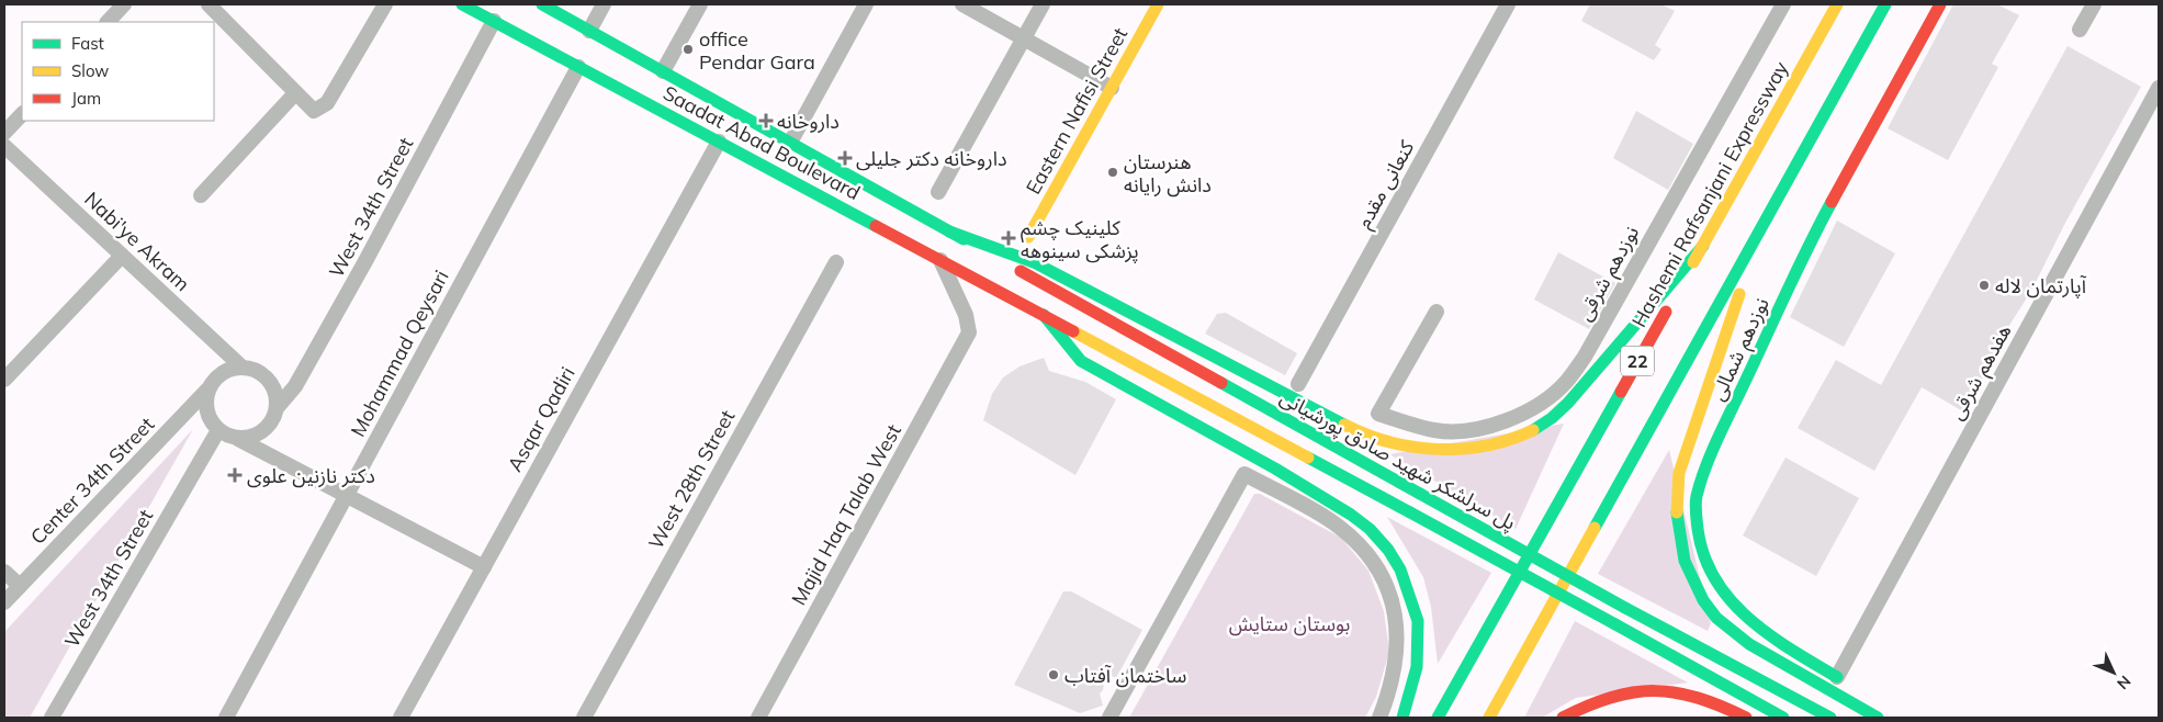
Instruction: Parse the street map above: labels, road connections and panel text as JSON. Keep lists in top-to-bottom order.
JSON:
{
  "streets": {
    "main road": [
      "Eastern Nafisi Street",
      "Saadat Abad Boulevard",
      "Hashemi Rafsanjani Expressway",
      "نوزدهم شمالی",
      "22",
      "پل سرلشکر شهید صادق پورشیانی"
    ],
    "street": [
      "کنعانی مقدم",
      "West 34th Street",
      "Nabi'ye Akram",
      "نوزدهم شرقی",
      "Mohammad Qeysari",
      "هفدهم شرقی",
      "Asqar Qadiri",
      "West 28th Street",
      "Center 34th Street",
      "Majid Haq Talab West"
    ]
  },
  "crossings": [
    ["Saadat Abad Boulevard", "West 34th Street"],
    ["Saadat Abad Boulevard", "Mohammad Qeysari"],
    ["Saadat Abad Boulevard", "Asqar Qadiri"],
    ["Saadat Abad Boulevard", "پل سرلشکر شهید صادق پورشیانی"],
    ["Saadat Abad Boulevard", "Majid Haq Talab West"],
    ["West 34th Street", "Nabi'ye Akram"],
    ["West 34th Street", "Center 34th Street"],
    ["Nabi'ye Akram", "Center 34th Street"],
    ["نوزدهم شمالی", "هفدهم شرقی"]
  ],
  "parks": ["بوستان ستایش"],
  "places": {
    "other": [
      "office Pendar Gara",
      "هنرستان دانش رایانه",
      "آپارتمان لاله",
      "ساختمان آفتاب"
    ],
    "health": [
      "داروخانه",
      "داروخانه دکتر جلیلی",
      "کلینیک چشم پزشکی سینوهه",
      "دکتر نازنین علوی"
    ]
  },
  "legend": ["Fast", "Slow", "Jam"],
  "north": "bottom right"
}
